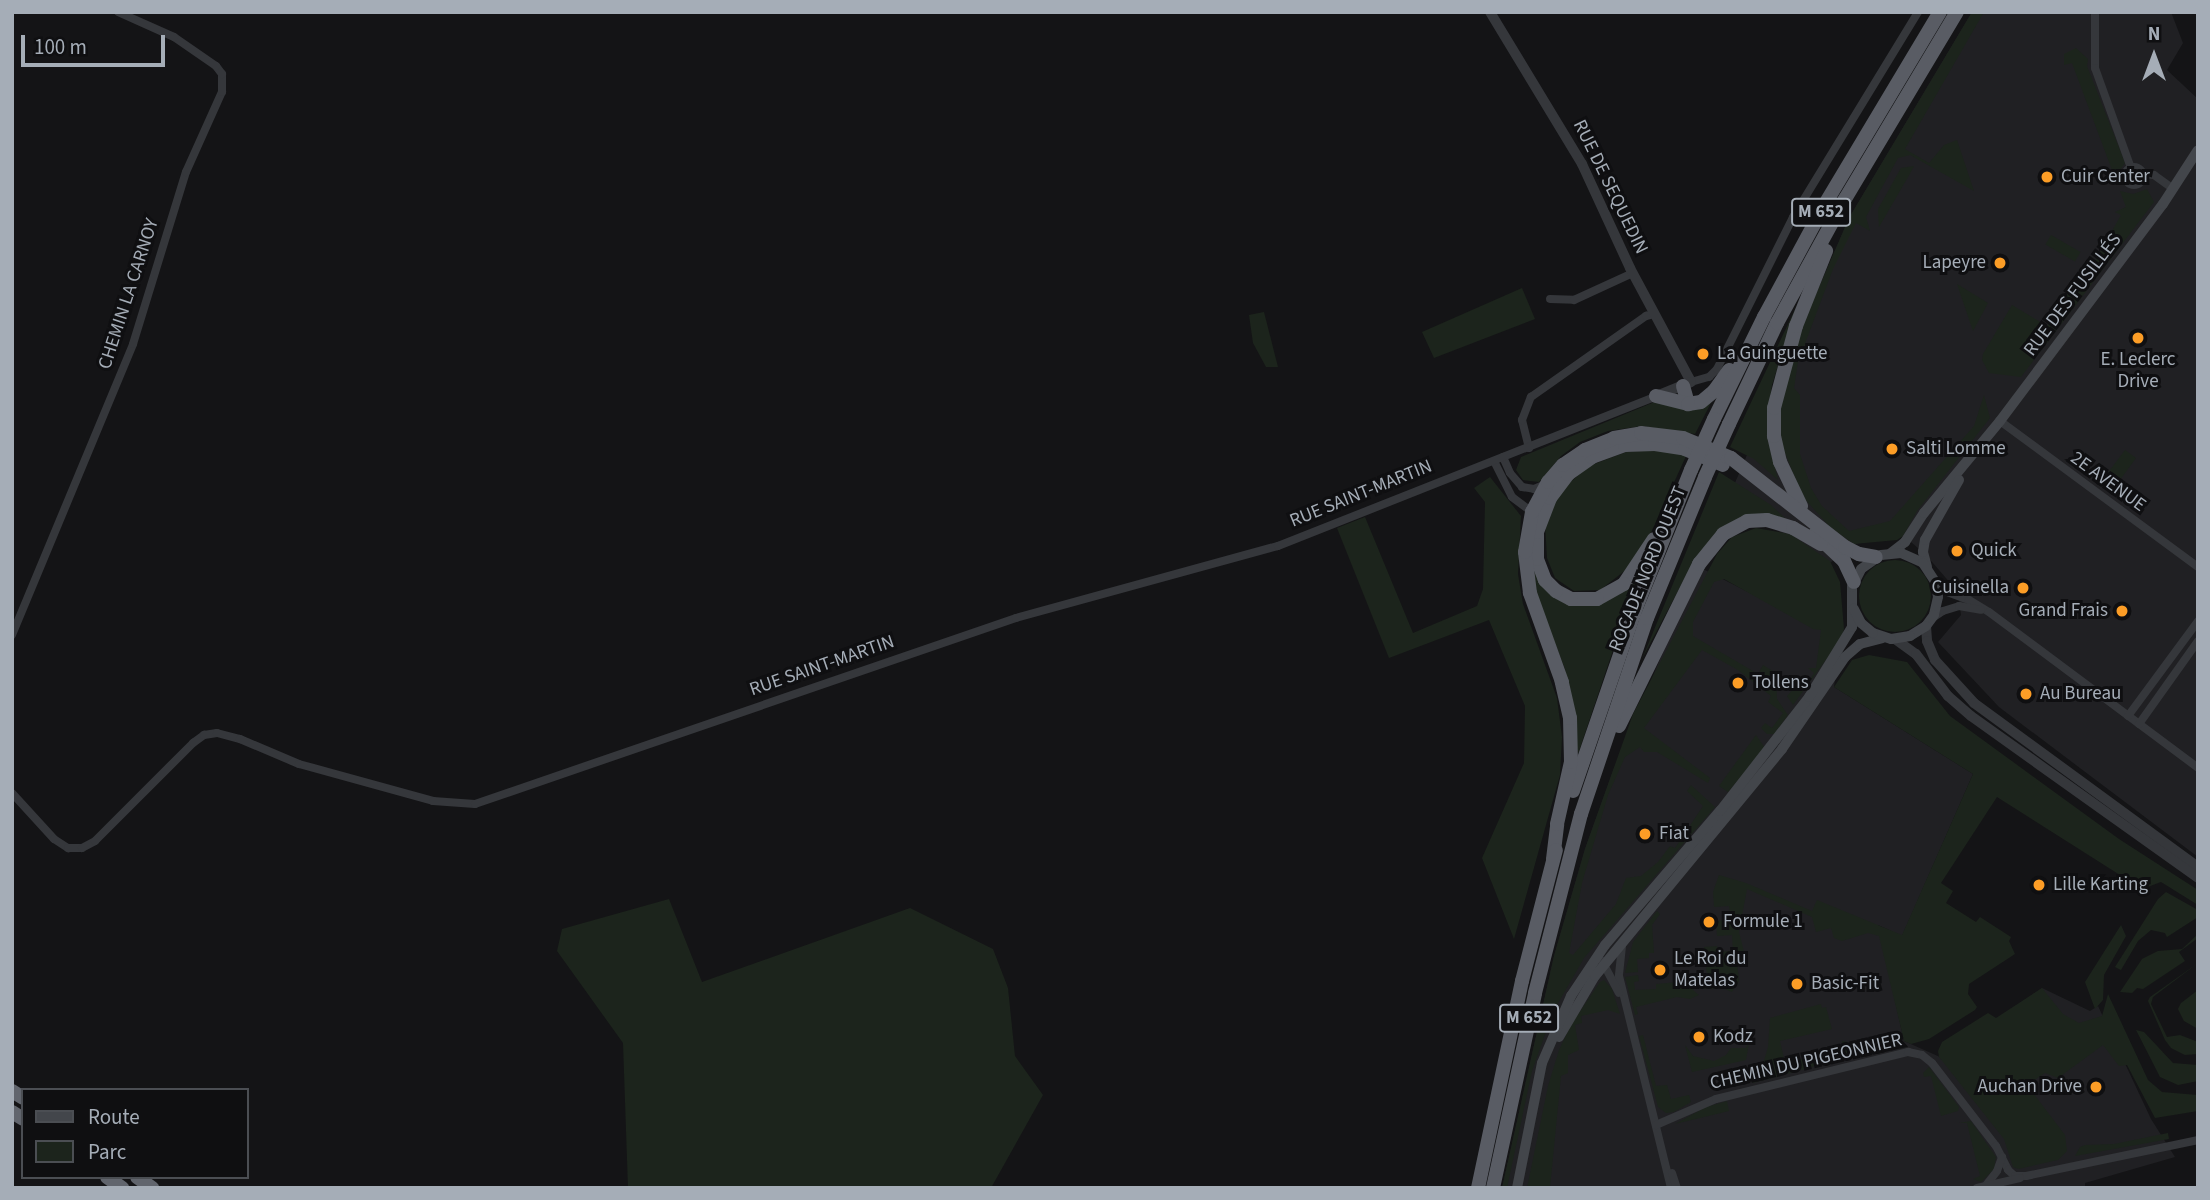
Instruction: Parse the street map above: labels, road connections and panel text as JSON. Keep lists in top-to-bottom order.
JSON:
{
  "streets": {
    "highway": ["M 652", "ROCADE NORD OUEST"],
    "main road": ["RUE DES FUSILLÉS"],
    "street": [
      "RUE DE SEQUEDIN",
      "CHEMIN LA CARNOY",
      "2E AVENUE",
      "RUE SAINT-MARTIN",
      "CHEMIN DU PIGEONNIER"
    ]
  },
  "crossings": [
    ["RUE DE SEQUEDIN", "RUE SAINT-MARTIN"],
    ["RUE DES FUSILLÉS", "2E AVENUE"]
  ],
  "places": [
    "Cuir Center",
    "Lapeyre",
    "E. Leclerc Drive",
    "La Guinguette",
    "Salti Lomme",
    "Quick",
    "Cuisinella",
    "Grand Frais",
    "Tollens",
    "Au Bureau",
    "Fiat",
    "Lille Karting",
    "Formule 1",
    "Le Roi du Matelas",
    "Basic-Fit",
    "Kodz",
    "Auchan Drive"
  ],
  "legend": ["Route", "Parc"],
  "scale_bar": "100 m",
  "north": "top"
}
